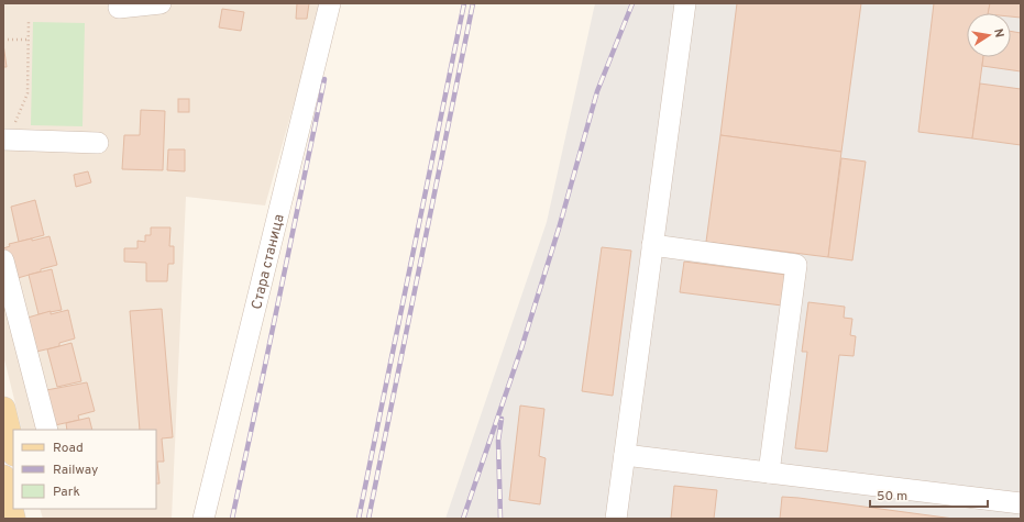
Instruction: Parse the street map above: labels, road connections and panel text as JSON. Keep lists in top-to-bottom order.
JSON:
{
  "streets": {
    "street": ["Стара станица"]
  },
  "legend": ["Road", "Railway", "Park"],
  "scale_bar": "50 m",
  "north": "right"
}
